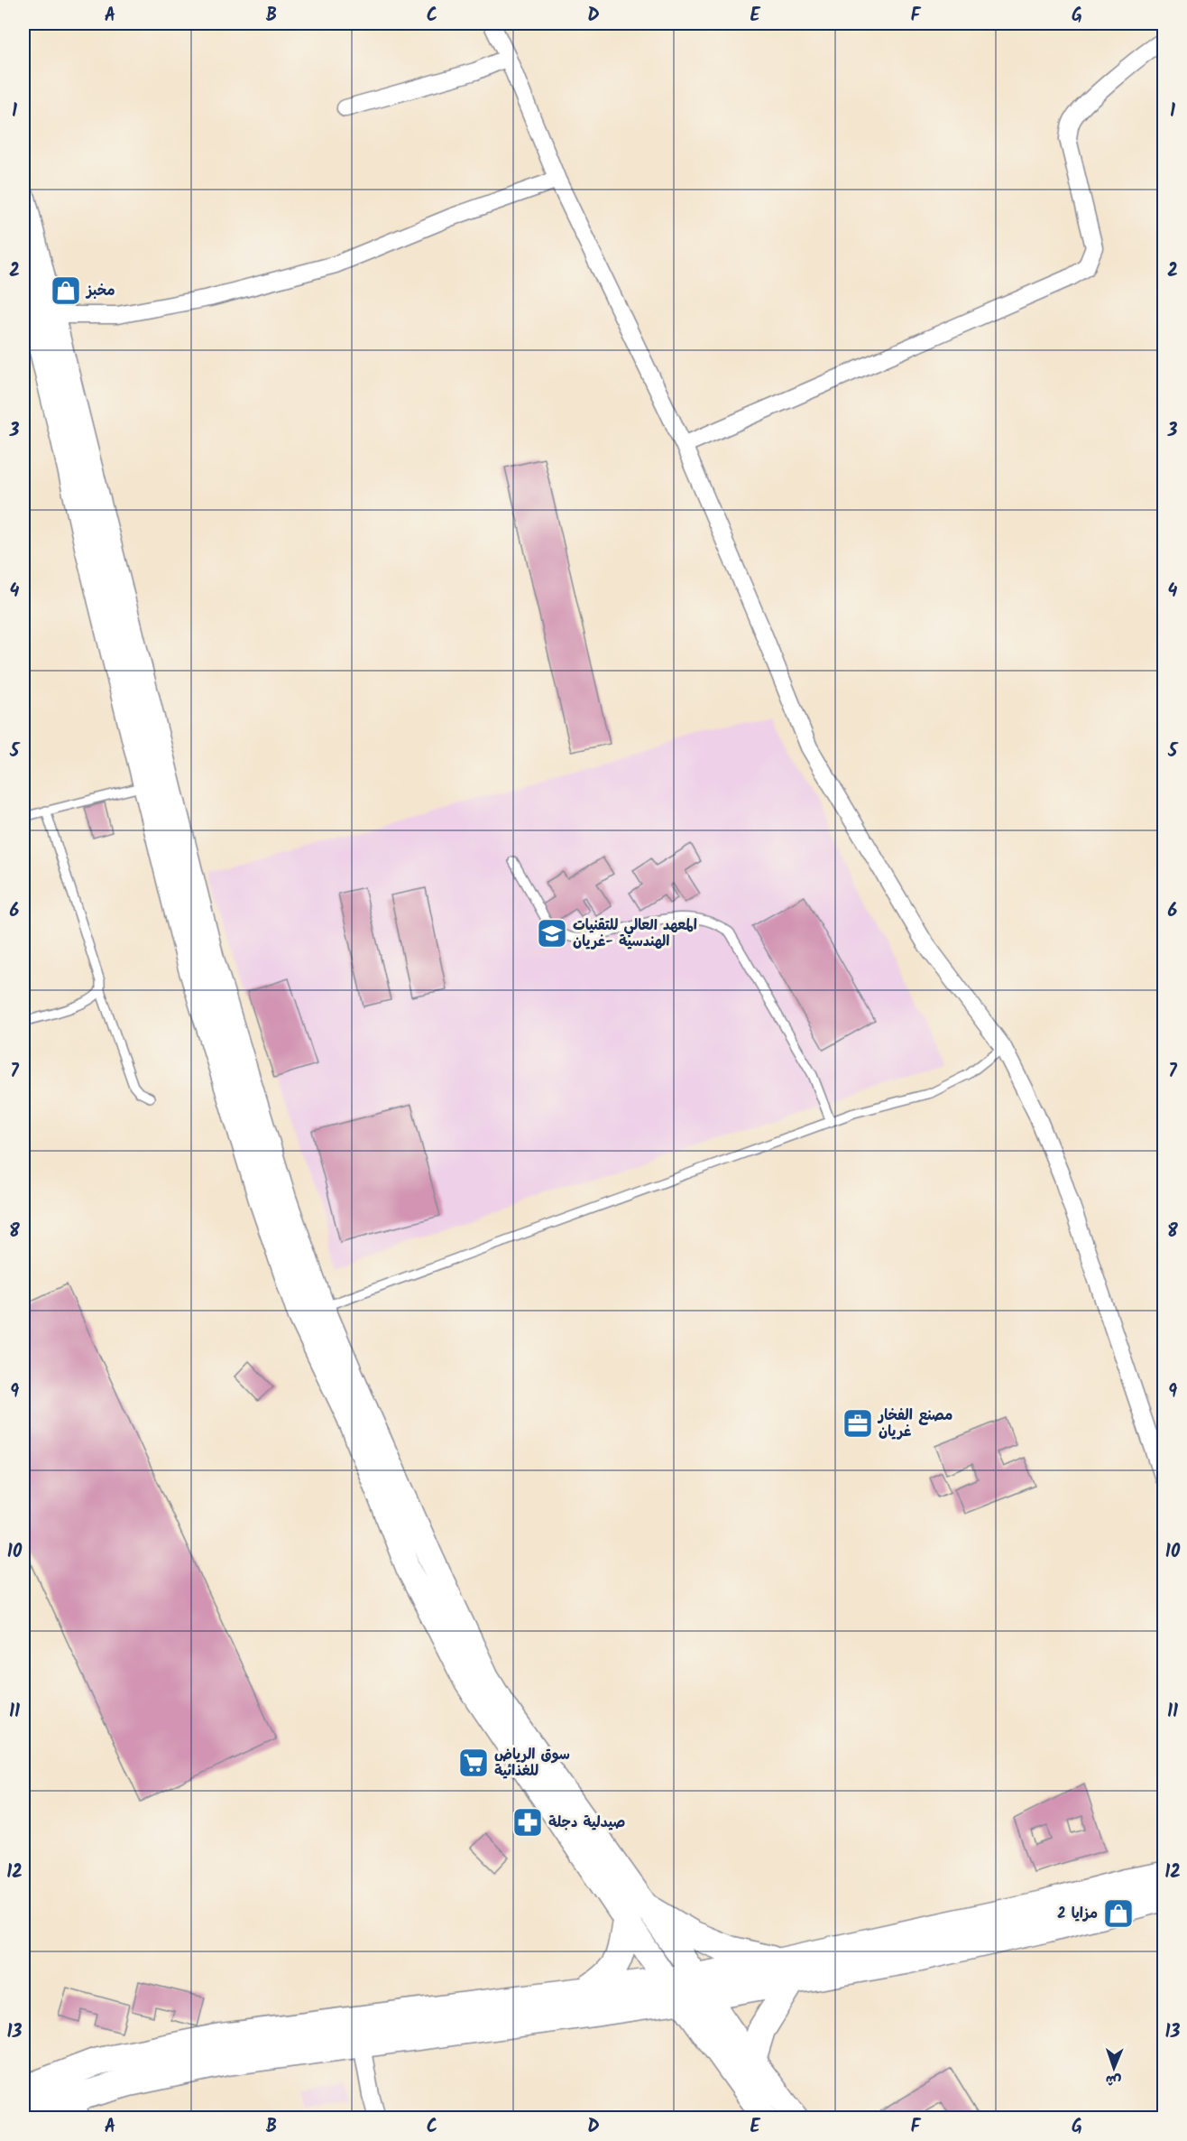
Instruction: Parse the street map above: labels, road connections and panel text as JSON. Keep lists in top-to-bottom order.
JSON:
{
  "places": {
    "shop": ["مخبز", "مزايا 2"],
    "school or university": ["المعهد العالي للتقنيات الهندسية -غريان"],
    "office": ["مصنع الفخار غريان"],
    "supermarket": ["سوق الرياض للغذائية"],
    "pharmacy": ["صيدلية دجلة"]
  },
  "north": "bottom",
  "grid": {
    "columns": [
      "A",
      "B",
      "C",
      "D",
      "E",
      "F",
      "G"
    ],
    "rows": [
      "1",
      "2",
      "3",
      "4",
      "5",
      "6",
      "7",
      "8",
      "9",
      "10",
      "11",
      "12",
      "13"
    ]
  }
}
